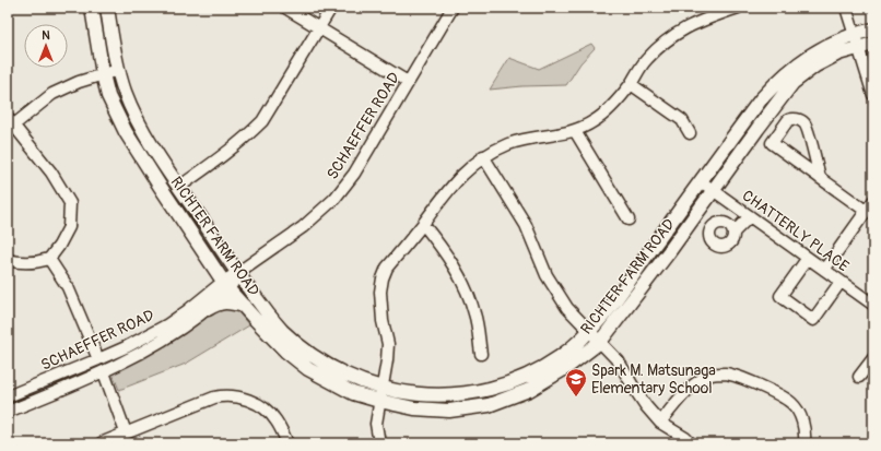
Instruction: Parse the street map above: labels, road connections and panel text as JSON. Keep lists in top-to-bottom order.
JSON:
{
  "streets": {
    "main road": ["RICHTER FARM ROAD"],
    "street": ["SCHAEFFER ROAD", "CHATTERLY PLACE"]
  },
  "crossings": [
    ["SCHAEFFER ROAD", "RICHTER FARM ROAD"],
    ["CHATTERLY PLACE", "RICHTER FARM ROAD"]
  ],
  "places": {
    "school or university": ["Spark M. Matsunaga Elementary School"]
  },
  "north": "top"
}
